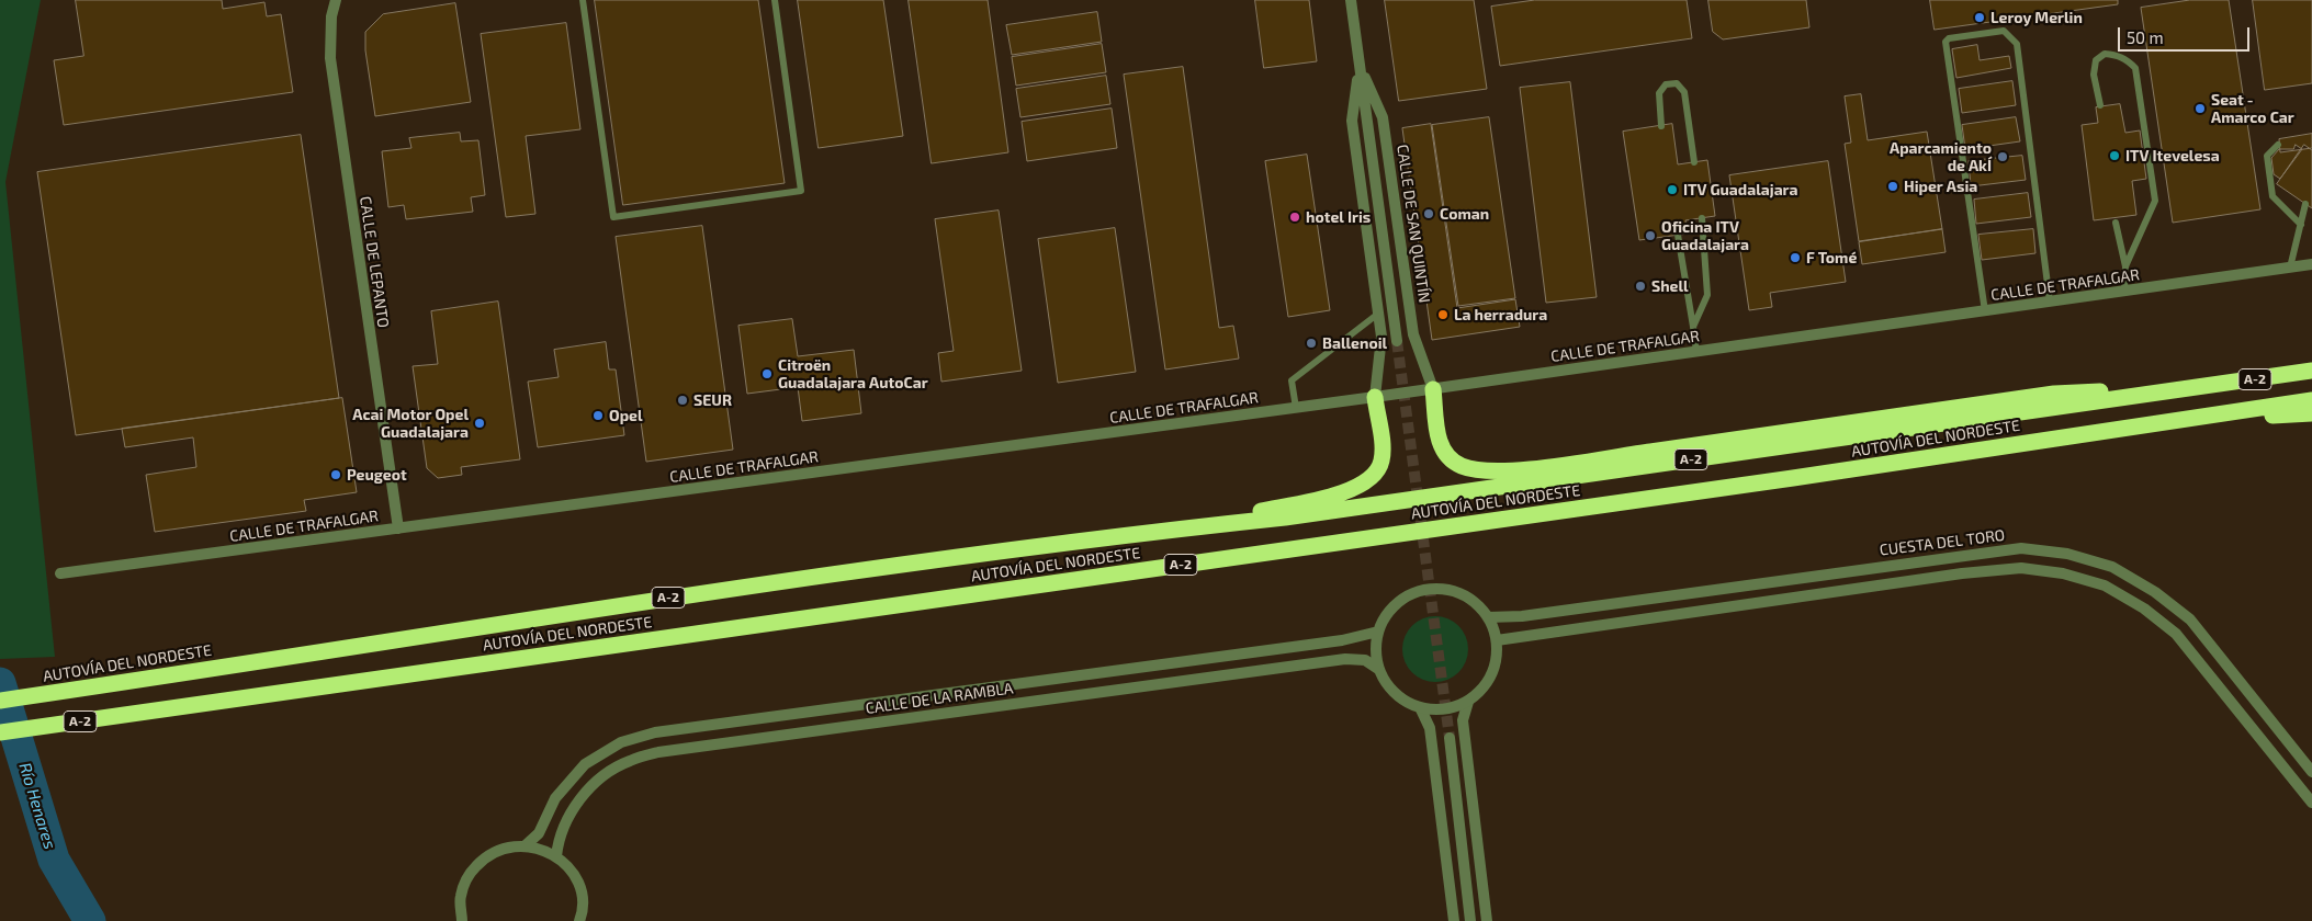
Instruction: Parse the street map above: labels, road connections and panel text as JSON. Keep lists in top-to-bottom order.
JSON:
{
  "streets": {
    "highway": ["A-2", "AUTOVÍA DEL NORDESTE"],
    "street": [
      "CALLE DE SAN QUINTÍN",
      "CALLE DE LEPANTO",
      "CALLE DE TRAFALGAR",
      "CUESTA DEL TORO",
      "CALLE DE LA RAMBLA"
    ]
  },
  "crossings": [
    ["CALLE DE SAN QUINTÍN", "CALLE DE TRAFALGAR"],
    ["CALLE DE LEPANTO", "CALLE DE TRAFALGAR"],
    ["CUESTA DEL TORO", "CALLE DE LA RAMBLA"]
  ],
  "water": ["Río Henares"],
  "places": [
    "Leroy Merlin",
    "Seat - Amarco Car",
    "ITV Itevelesa",
    "Aparcamiento de AkÍ",
    "Hiper Asia",
    "ITV Guadalajara",
    "Coman",
    "hotel Iris",
    "Oficina ITV Guadalajara",
    "F Tomé",
    "Shell",
    "La herradura",
    "Ballenoil",
    "Citroën Guadalajara AutoCar",
    "SEUR",
    "Opel",
    "Acai Motor Opel Guadalajara",
    "Peugeot"
  ],
  "scale_bar": "50 m"
}
